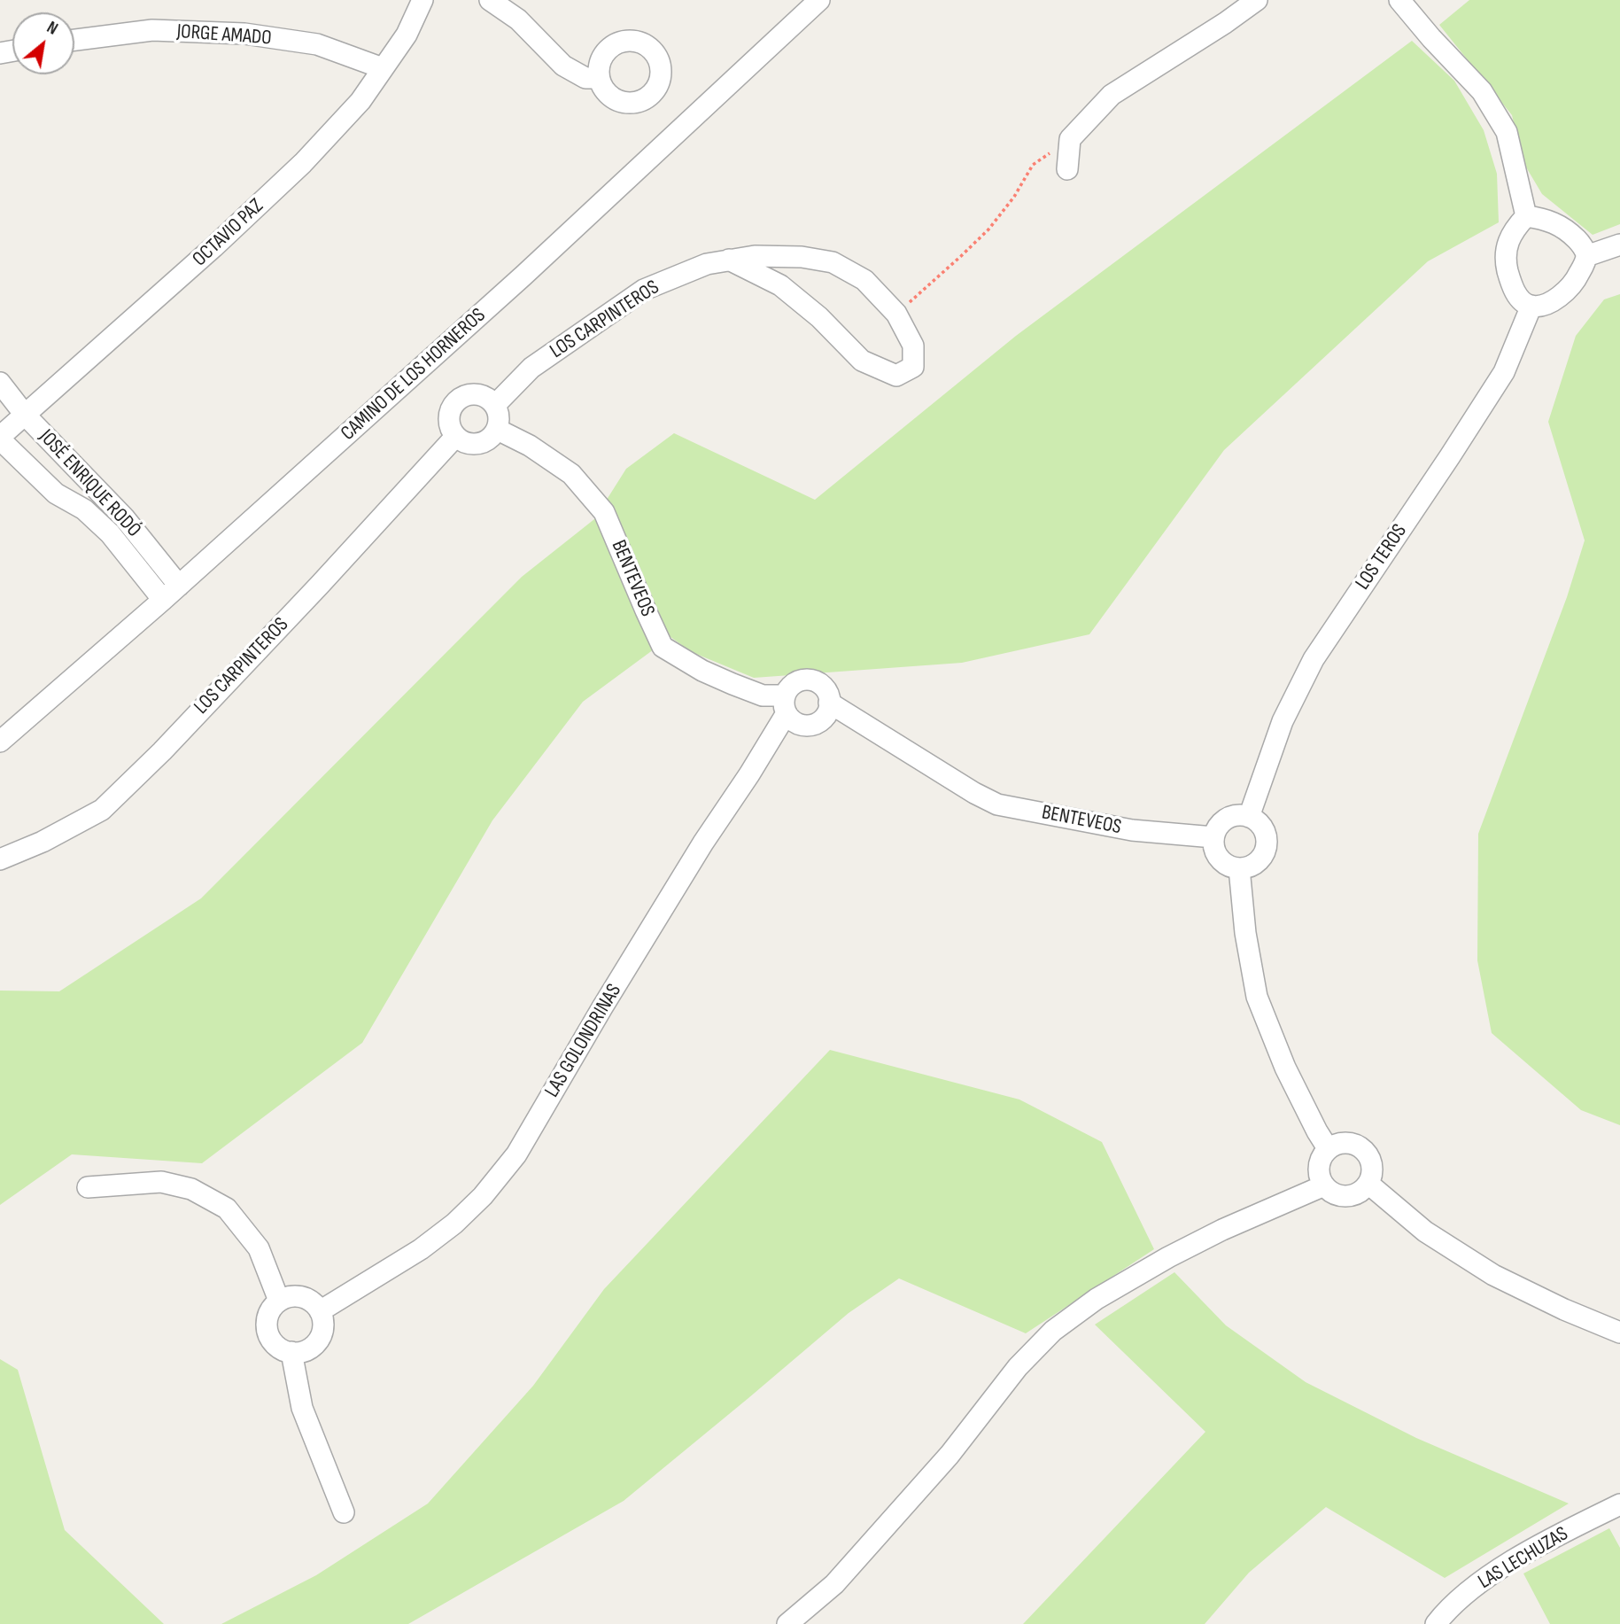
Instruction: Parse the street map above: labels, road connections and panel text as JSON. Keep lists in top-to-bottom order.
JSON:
{
  "streets": {
    "street": [
      "JORGE AMADO",
      "OCTAVIO PAZ",
      "LOS CARPINTEROS",
      "CAMINO DE LOS HORNEROS",
      "JOSÉ ENRIQUE RODÓ",
      "LOS TEROS",
      "BENTEVEOS",
      "LAS GOLONDRINAS",
      "LAS LECHUZAS"
    ]
  },
  "crossings": [
    ["JORGE AMADO", "OCTAVIO PAZ"],
    ["OCTAVIO PAZ", "JOSÉ ENRIQUE RODÓ"],
    ["LOS CARPINTEROS", "BENTEVEOS"],
    ["CAMINO DE LOS HORNEROS", "JOSÉ ENRIQUE RODÓ"],
    ["LOS TEROS", "BENTEVEOS"],
    ["BENTEVEOS", "LAS GOLONDRINAS"]
  ],
  "north": "top right"
}
